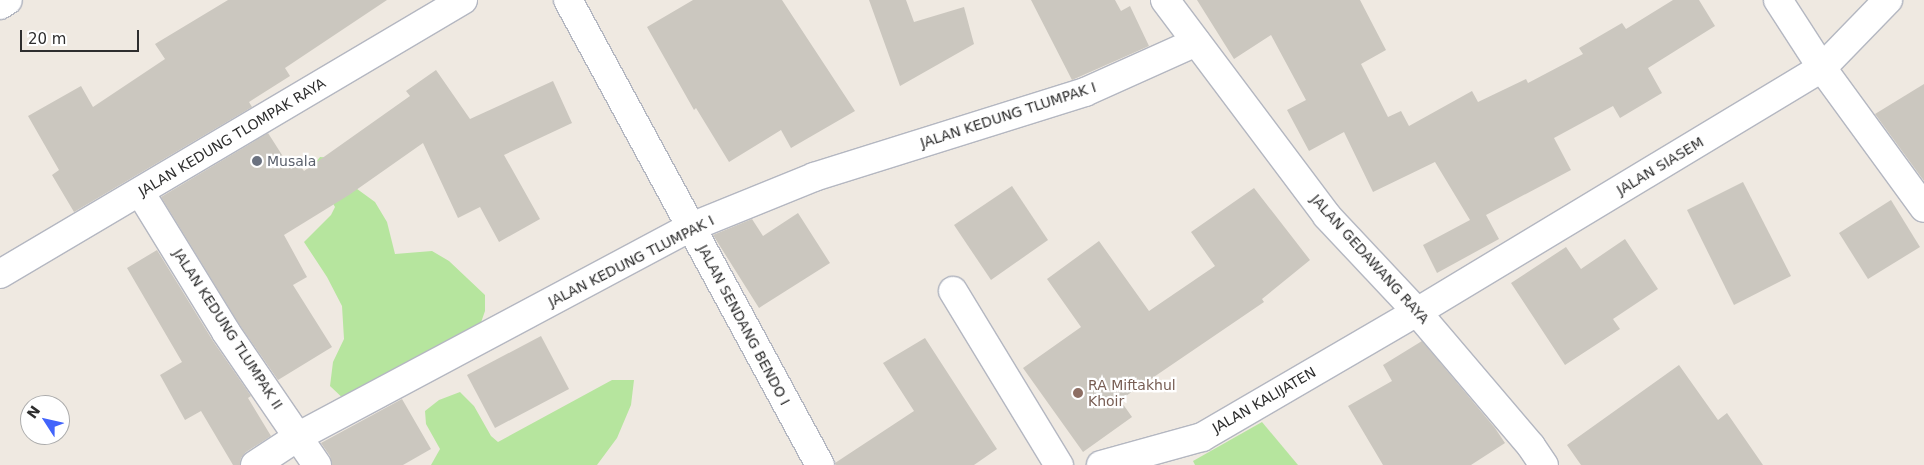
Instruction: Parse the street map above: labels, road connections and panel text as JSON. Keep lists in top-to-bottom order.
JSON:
{
  "streets": {
    "street": [
      "JALAN KEDUNG TLUMPAK I",
      "JALAN KEDUNG TLOMPAK RAYA",
      "JALAN SIASEM",
      "JALAN GEDAWANG RAYA",
      "JALAN SENDANG BENDO I",
      "JALAN KEDUNG TLUMPAK II",
      "JALAN KALIJATEN"
    ]
  },
  "crossings": [
    ["JALAN KEDUNG TLUMPAK I", "JALAN GEDAWANG RAYA"],
    ["JALAN KEDUNG TLUMPAK I", "JALAN SENDANG BENDO I"],
    ["JALAN KEDUNG TLUMPAK I", "JALAN KEDUNG TLUMPAK II"],
    ["JALAN KEDUNG TLOMPAK RAYA", "JALAN KEDUNG TLUMPAK II"],
    ["JALAN SIASEM", "JALAN GEDAWANG RAYA"],
    ["JALAN SIASEM", "JALAN KALIJATEN"],
    ["JALAN GEDAWANG RAYA", "JALAN KALIJATEN"]
  ],
  "places": ["Musala", "RA Miftakhul Khoir"],
  "scale_bar": "20 m",
  "north": "top left"
}
